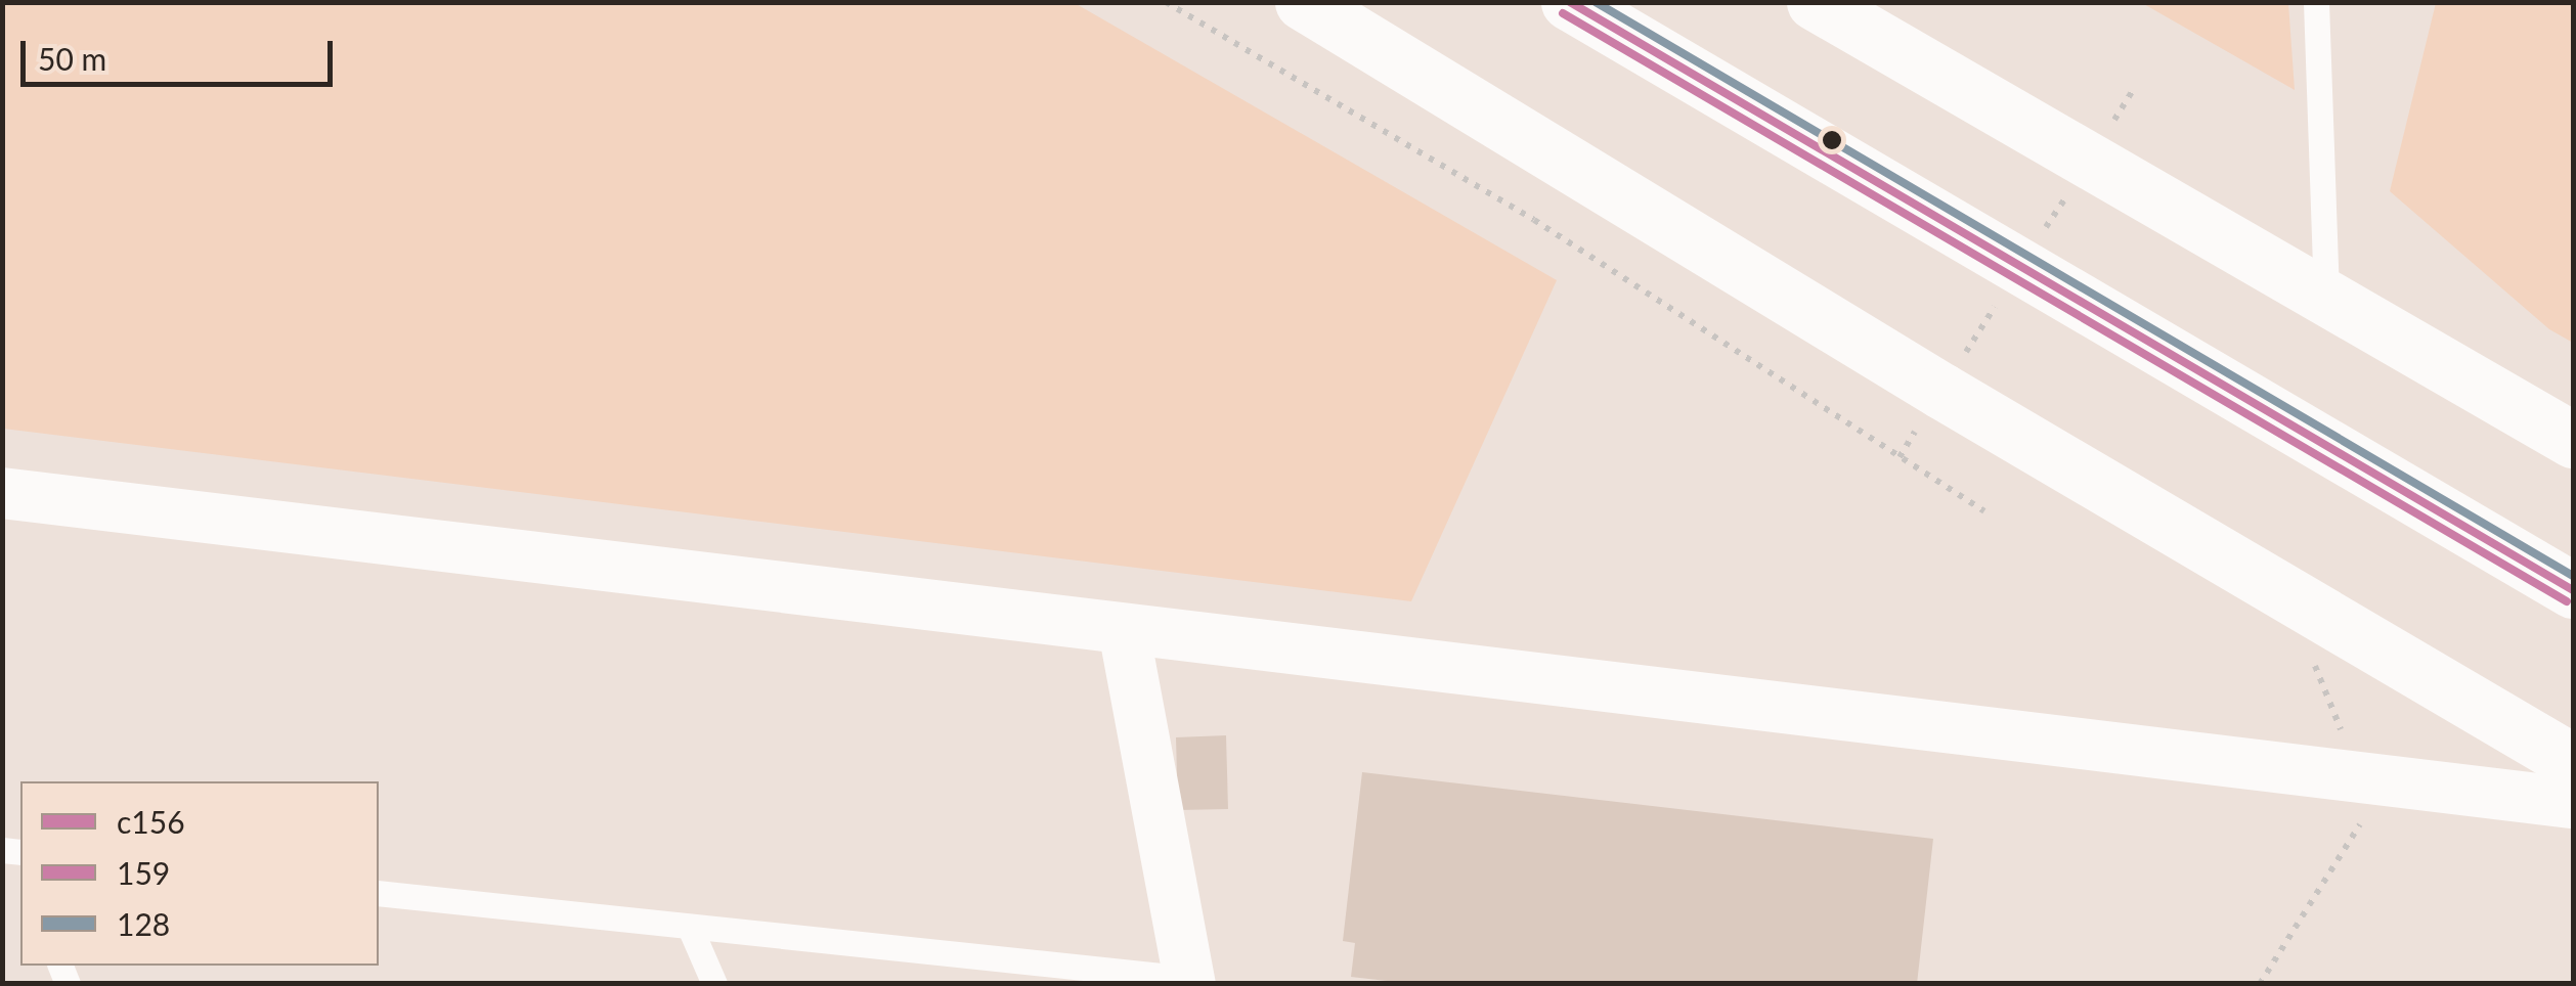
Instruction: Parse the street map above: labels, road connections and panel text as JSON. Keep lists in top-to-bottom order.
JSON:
{
  "lines": ["transit line с156", "transit line 128", "transit line 159"],
  "legend": ["с156", "159", "128"],
  "scale_bar": "50 m"
}
